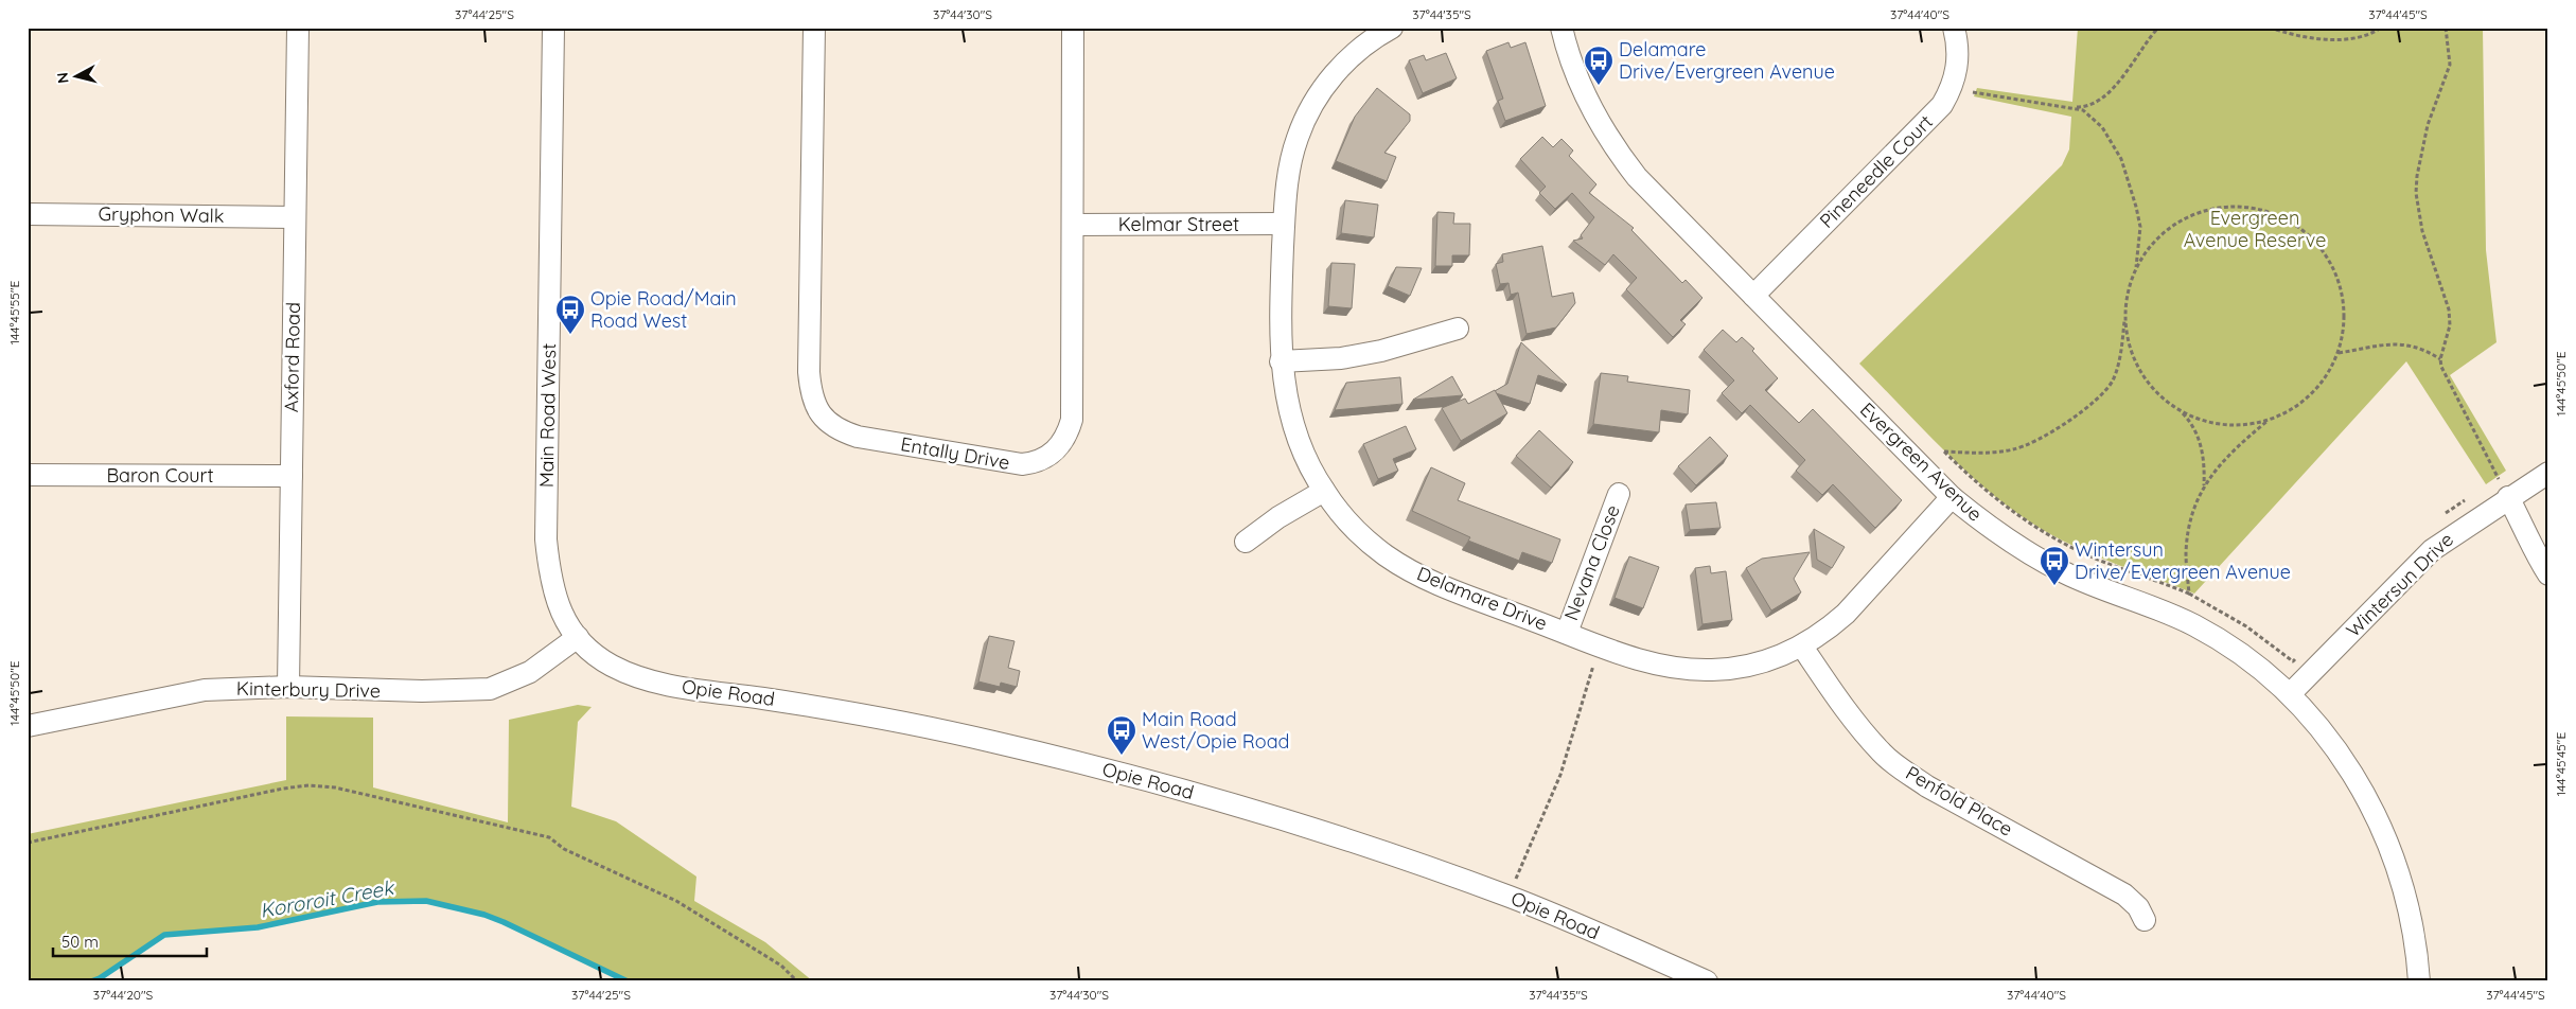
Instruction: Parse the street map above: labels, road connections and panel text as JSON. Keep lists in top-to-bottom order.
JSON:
{
  "streets": {
    "street": [
      "Pineneedle Court",
      "Gryphon Walk",
      "Kelmar Street",
      "Axford Road",
      "Main Road West",
      "Entally Drive",
      "Evergreen Avenue",
      "Baron Court",
      "Nevana Close",
      "Wintersun Drive",
      "Delamare Drive",
      "Kinterbury Drive",
      "Opie Road",
      "Penfold Place"
    ]
  },
  "crossings": [
    ["Pineneedle Court", "Evergreen Avenue"],
    ["Gryphon Walk", "Axford Road"],
    ["Kelmar Street", "Entally Drive"],
    ["Kelmar Street", "Delamare Drive"],
    ["Axford Road", "Baron Court"],
    ["Axford Road", "Kinterbury Drive"],
    ["Main Road West", "Kinterbury Drive"],
    ["Main Road West", "Opie Road"],
    ["Evergreen Avenue", "Wintersun Drive"],
    ["Evergreen Avenue", "Delamare Drive"],
    ["Nevana Close", "Delamare Drive"],
    ["Delamare Drive", "Penfold Place"],
    ["Kinterbury Drive", "Opie Road"]
  ],
  "water": ["Kororoit Creek"],
  "parks": ["Evergreen Avenue Reserve"],
  "places": {
    "bus stop": [
      "Delamare Drive/Evergreen Avenue",
      "Opie Road/Main Road West",
      "Wintersun Drive/Evergreen Avenue",
      "Main Road West/Opie Road"
    ]
  },
  "scale_bar": "50 m",
  "north": "left",
  "coordinates": [
    "37°44'25\"S",
    "37°44'30\"S",
    "37°44'35\"S",
    "37°44'40\"S",
    "37°44'45\"S",
    "144°45'55\"E",
    "144°45'50\"E",
    "144°45'45\"E",
    "37°44'20\"S"
  ]
}
